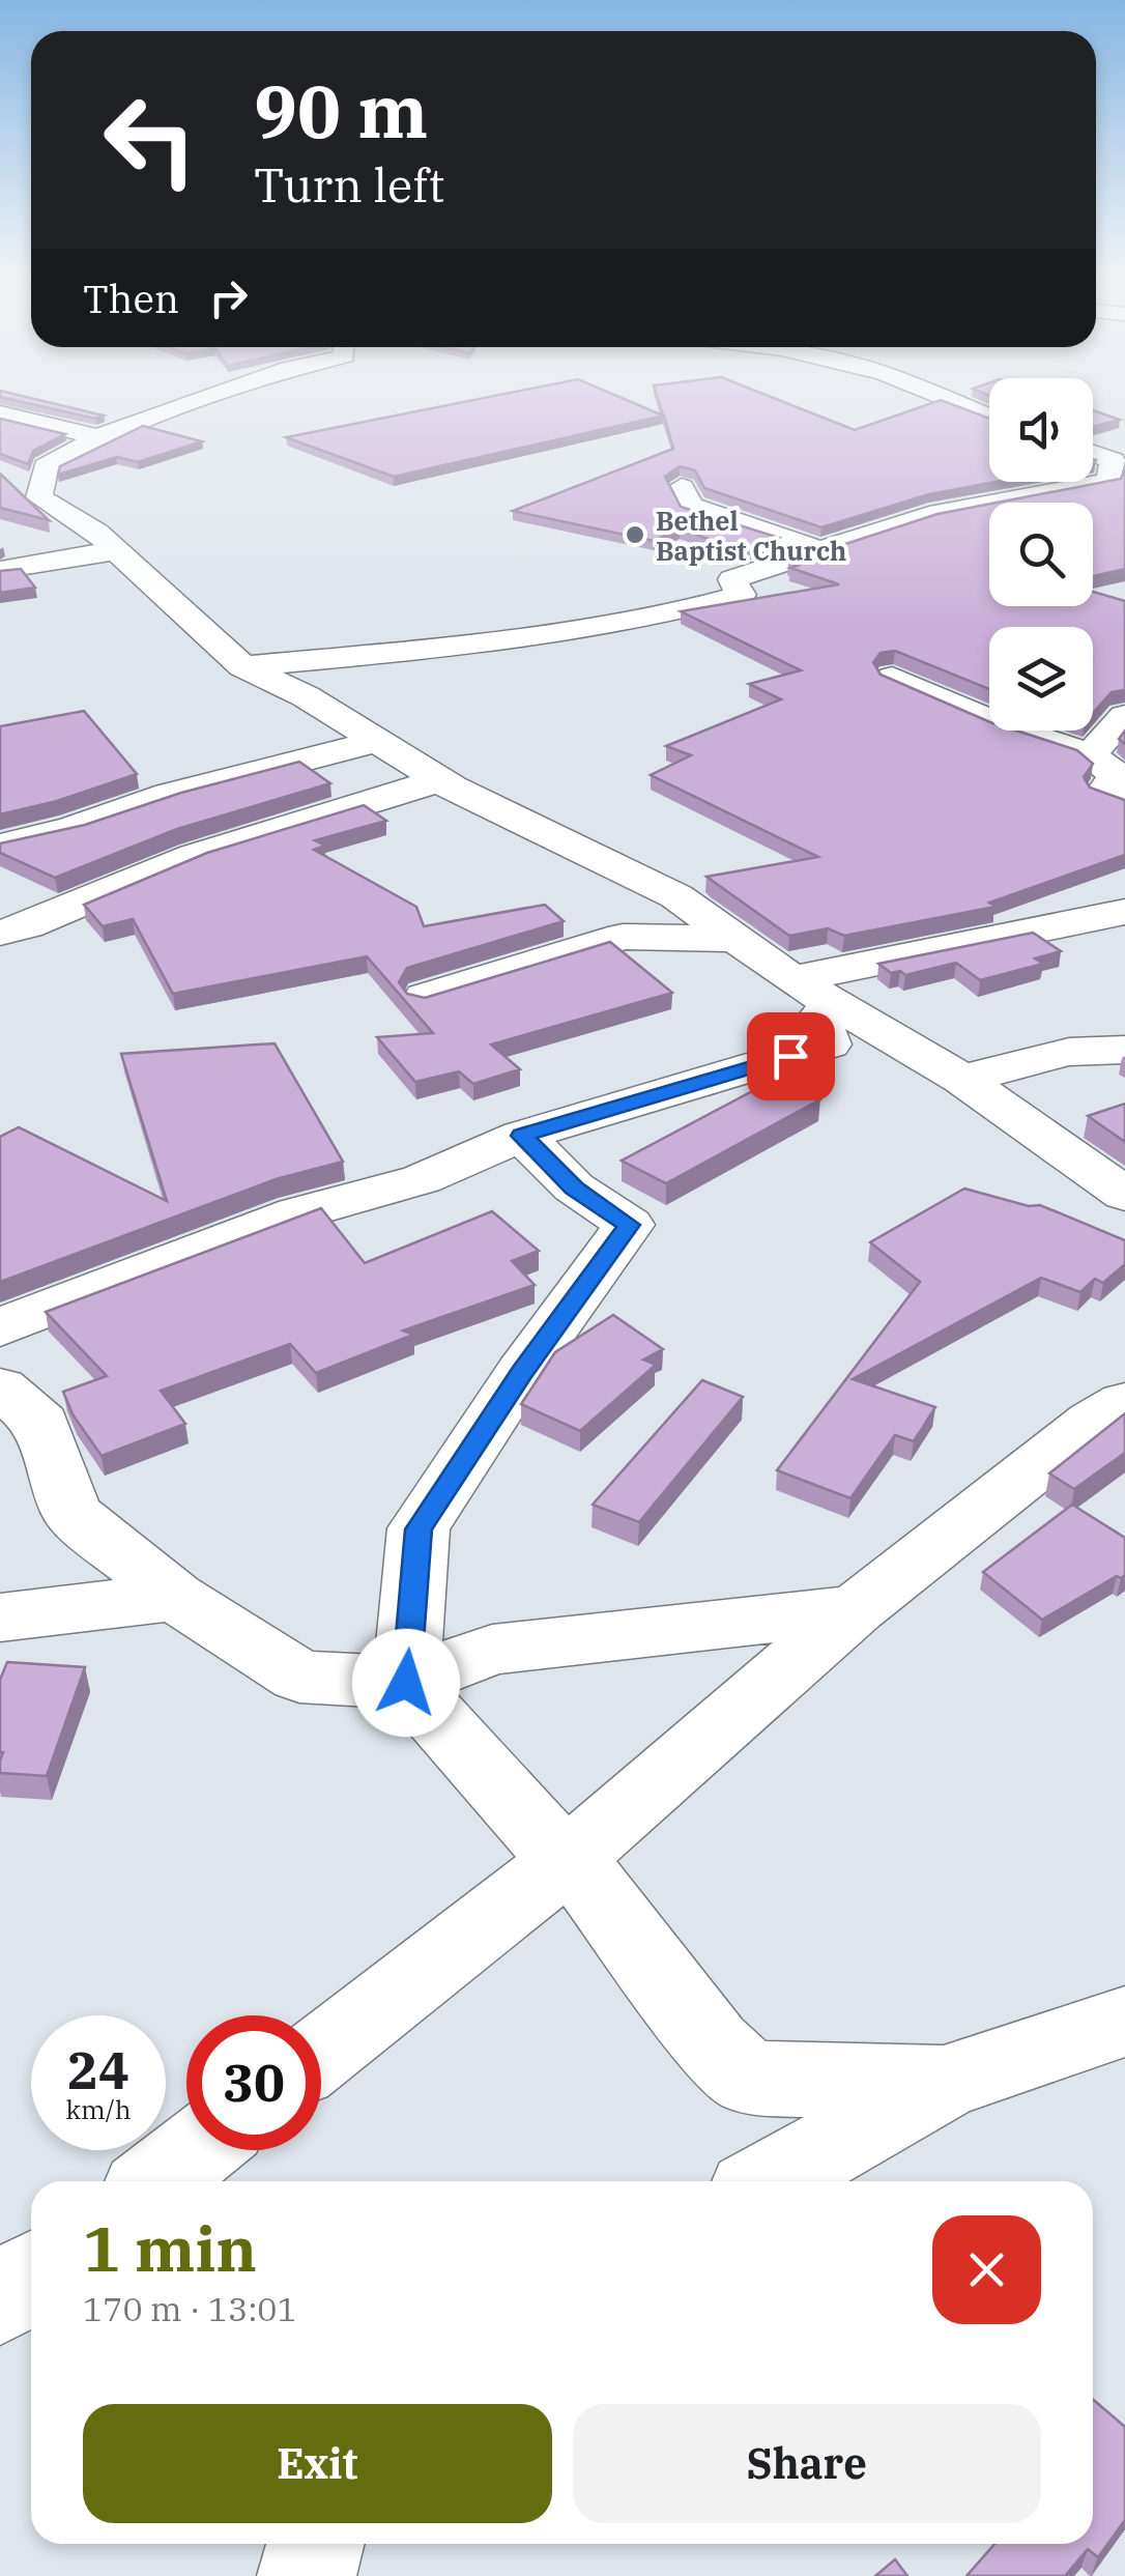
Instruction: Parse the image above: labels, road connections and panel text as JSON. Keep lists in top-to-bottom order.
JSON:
{
  "places": ["Bethel Baptist Church"],
  "page": {
    "turn": ["90 m", "Turn left"],
    "then": "Then",
    "speed": "24 km/h",
    "limit": "30",
    "heading": ["1 min", "170 m · 13:01"],
    "buttons": ["Exit", "Share"]
  }
}
